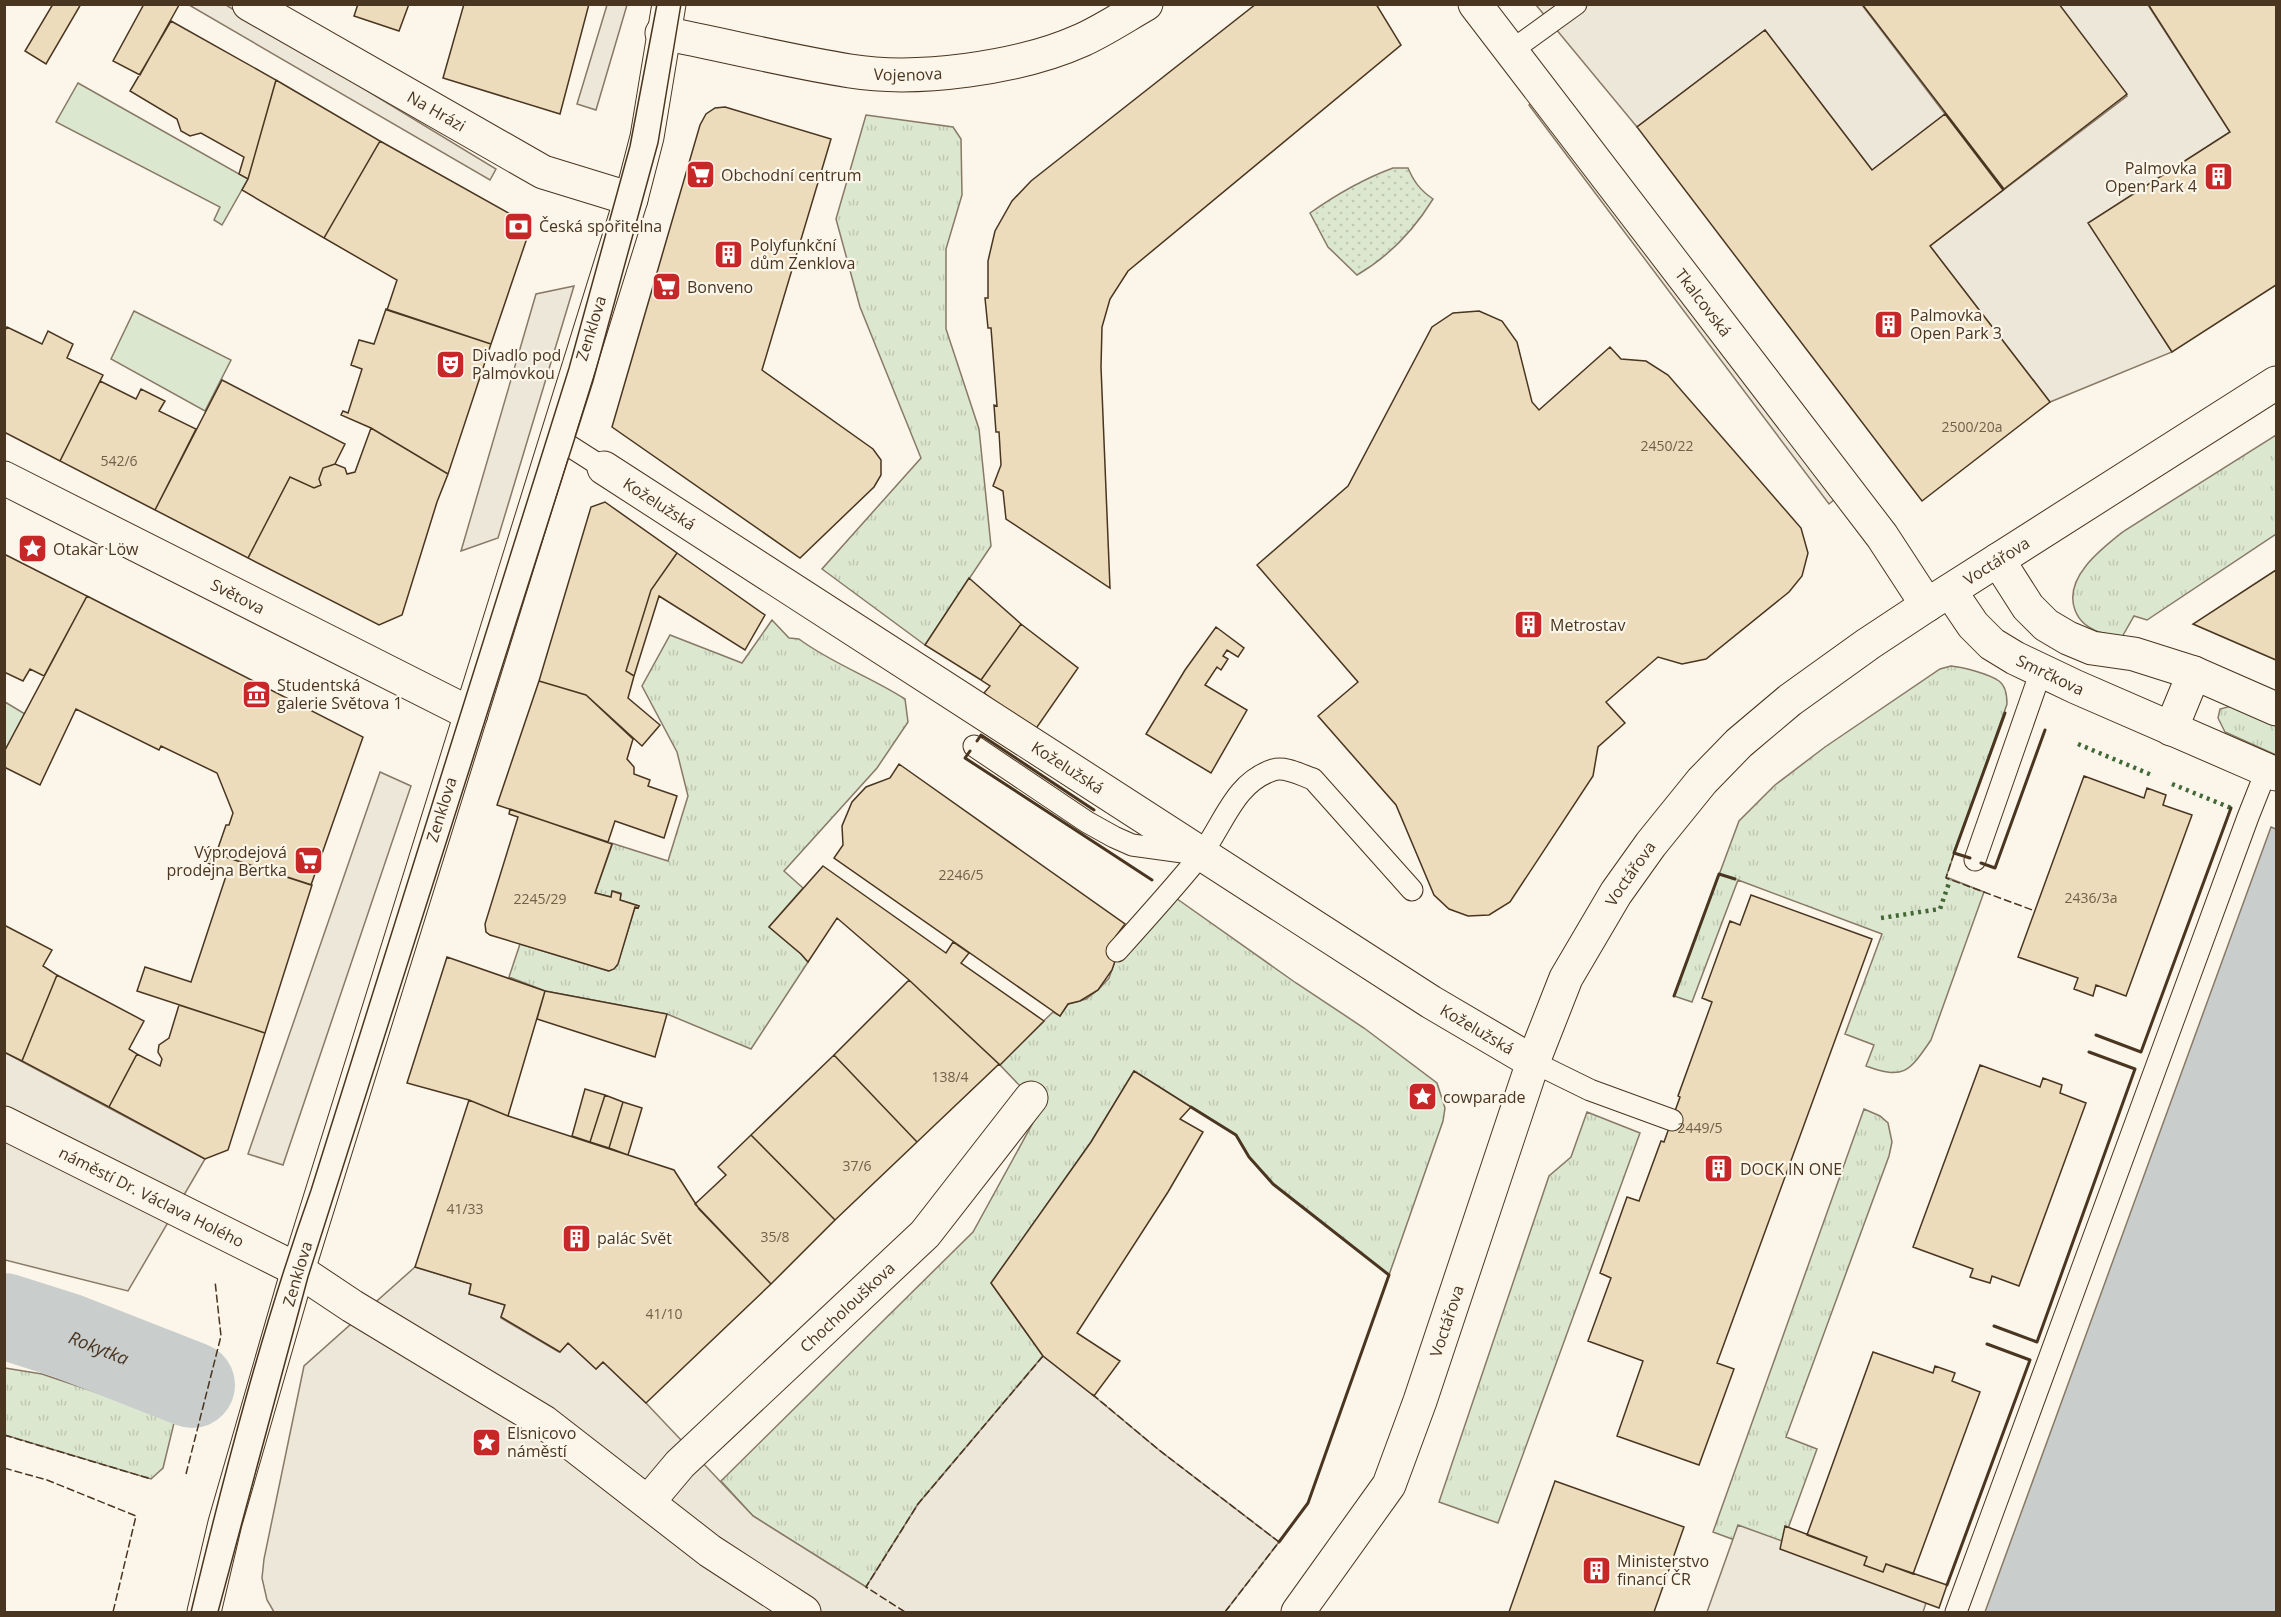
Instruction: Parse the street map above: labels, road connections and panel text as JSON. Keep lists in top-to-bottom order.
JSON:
{
  "streets": {
    "street": [
      "Vojenova",
      "Na Hrázi",
      "Tkalcovská",
      "Zenklova",
      "Koželužská",
      "Voctářova",
      "Světova",
      "Smrčkova",
      "náměstí Dr. Václava Holého",
      "Chocholouškova"
    ]
  },
  "crossings": [
    ["Vojenova", "Zenklova"],
    ["Na Hrázi", "Zenklova"],
    ["Tkalcovská", "Voctářova"],
    ["Tkalcovská", "Smrčkova"],
    ["Zenklova", "Světova"],
    ["Zenklova", "náměstí Dr. Václava Holého"],
    ["Koželužská", "Voctářova"],
    ["Voctářova", "Smrčkova"]
  ],
  "water": ["Rokytka"],
  "places": {
    "supermarket": ["Obchodní centrum", "Bonveno", "Výprodejová prodejna Bertka"],
    "building": [
      "Palmovka Open Park 4",
      "Polyfunkční dům Zenklova",
      "Palmovka Open Park 3",
      "Metrostav",
      "DOCK IN ONE",
      "palác Svět",
      "Ministerstvo financí ČR"
    ],
    "bank": ["Česká spořitelna"],
    "theatre": ["Divadlo pod Palmovkou"],
    "place": ["Otakar Löw", "cowparade", "Elsnicovo náměstí"],
    "museum": ["Studentská galerie Světova 1"]
  },
  "house_numbers": [
    "2500/20a",
    "2450/22",
    "542/6",
    "2246/5",
    "2436/3a",
    "2245/29",
    "138/4",
    "2449/5",
    "37/6",
    "41/33",
    "35/8",
    "41/10"
  ]
}
